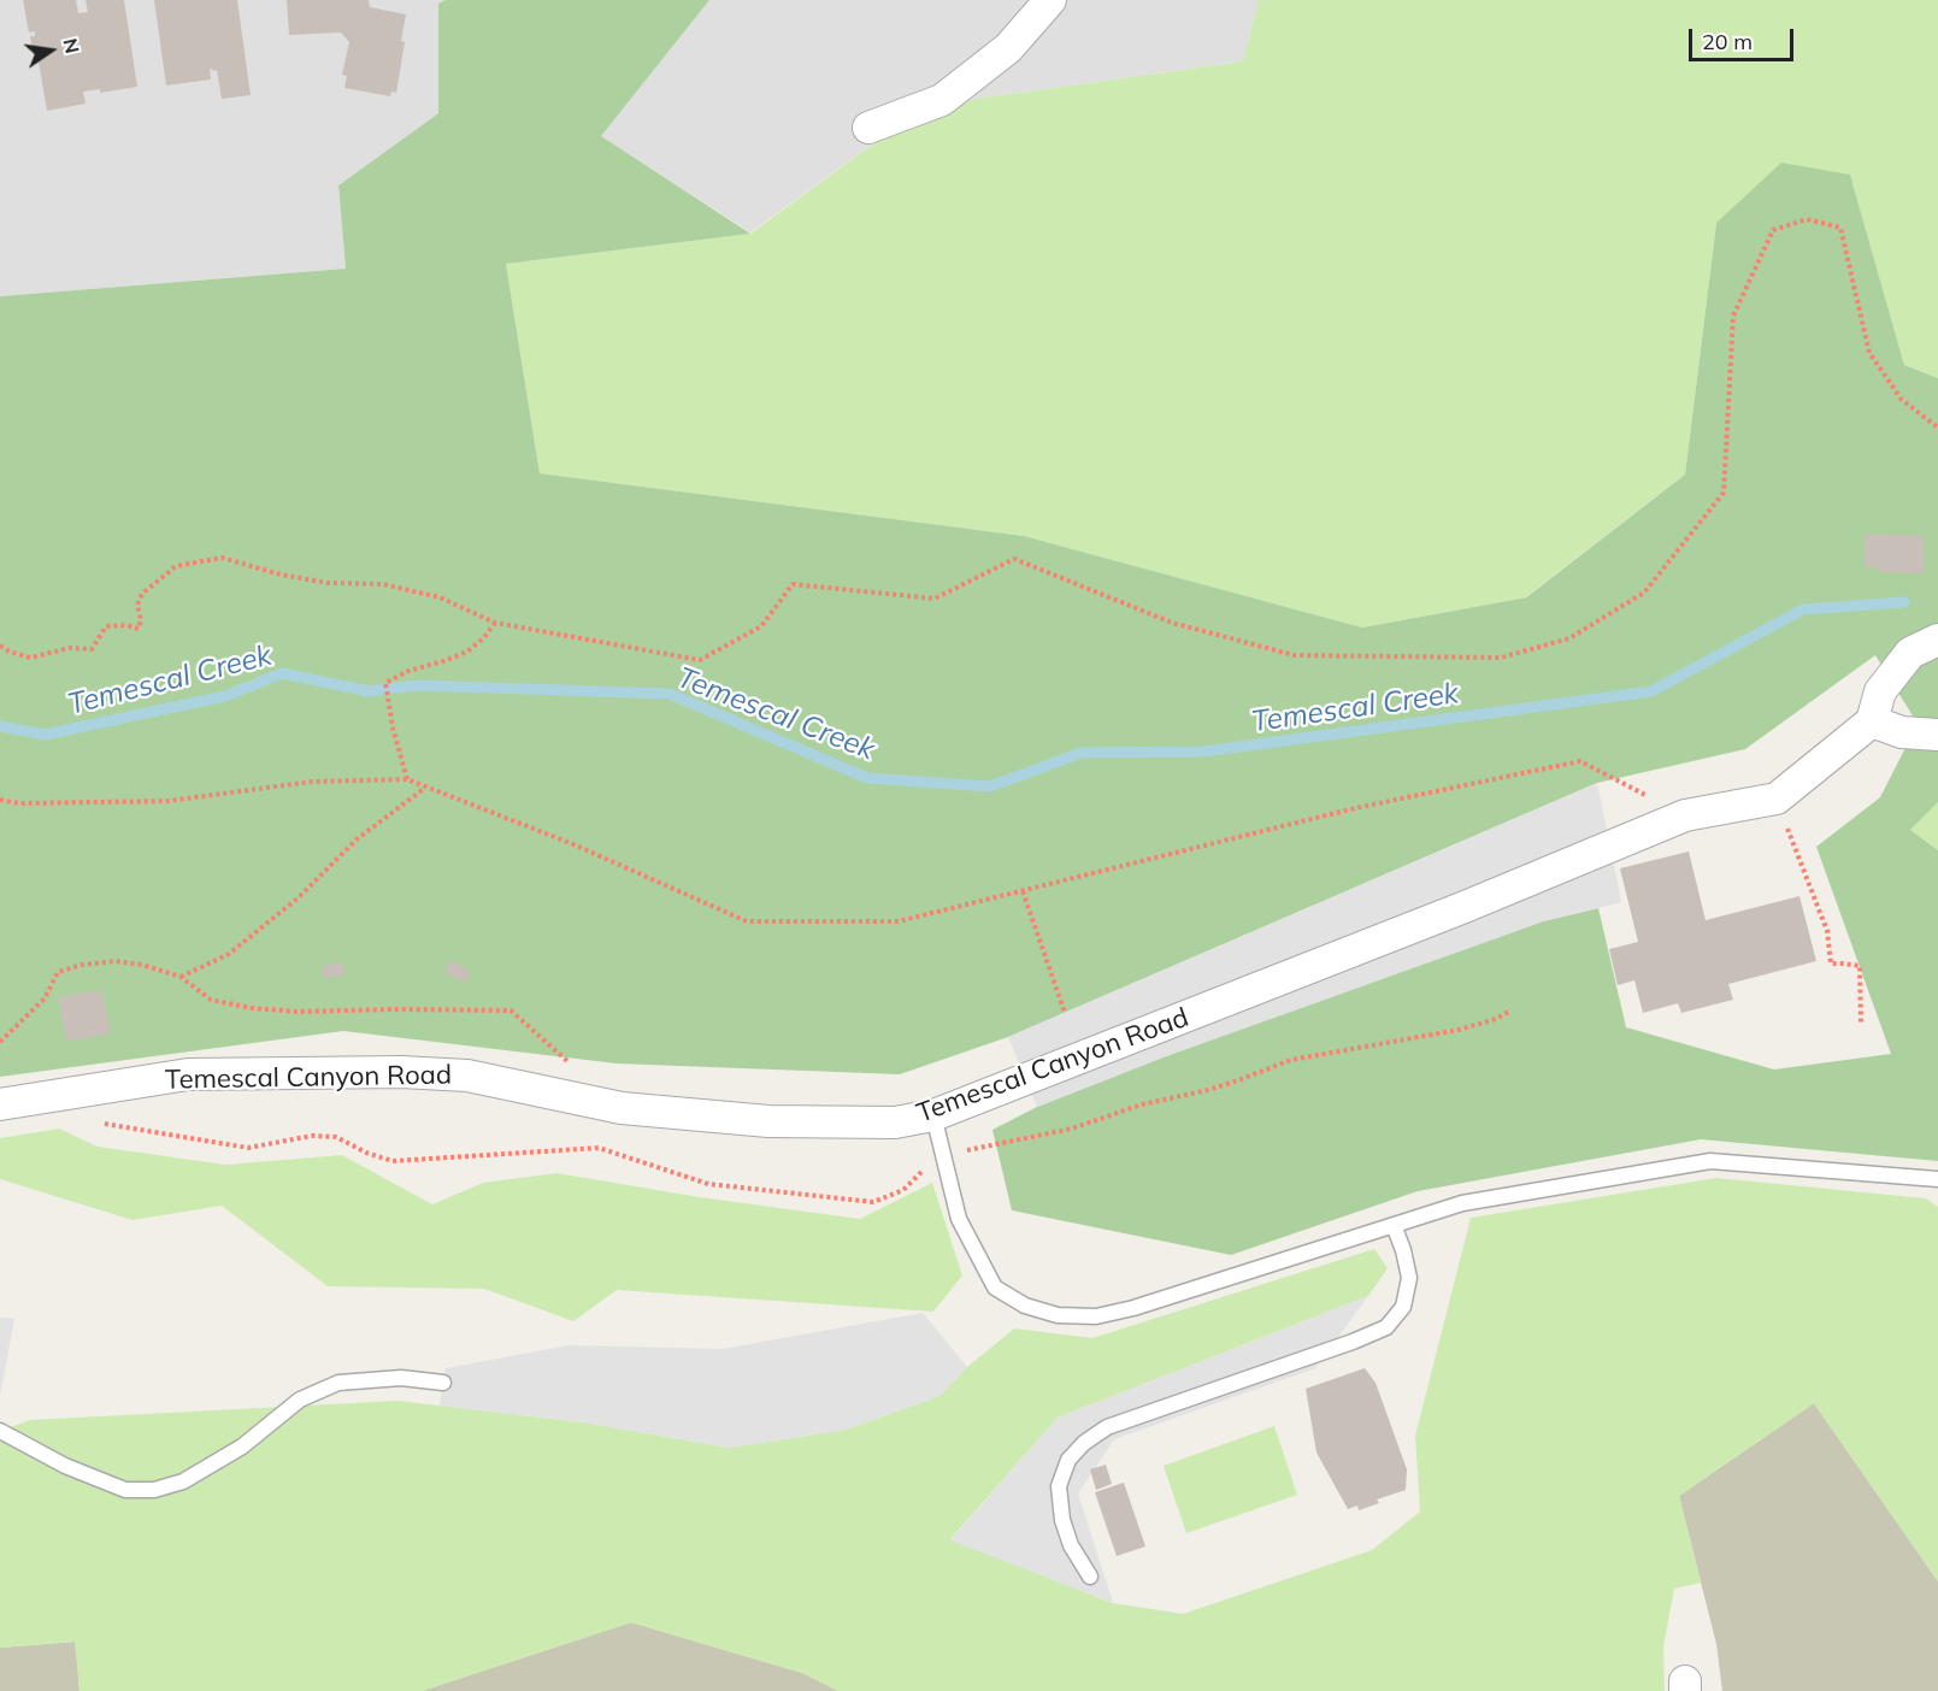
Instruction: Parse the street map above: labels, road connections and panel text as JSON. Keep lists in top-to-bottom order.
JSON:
{
  "streets": {
    "street": ["Temescal Canyon Road"]
  },
  "water": ["Temescal Creek"],
  "scale_bar": "20 m",
  "north": "right"
}
